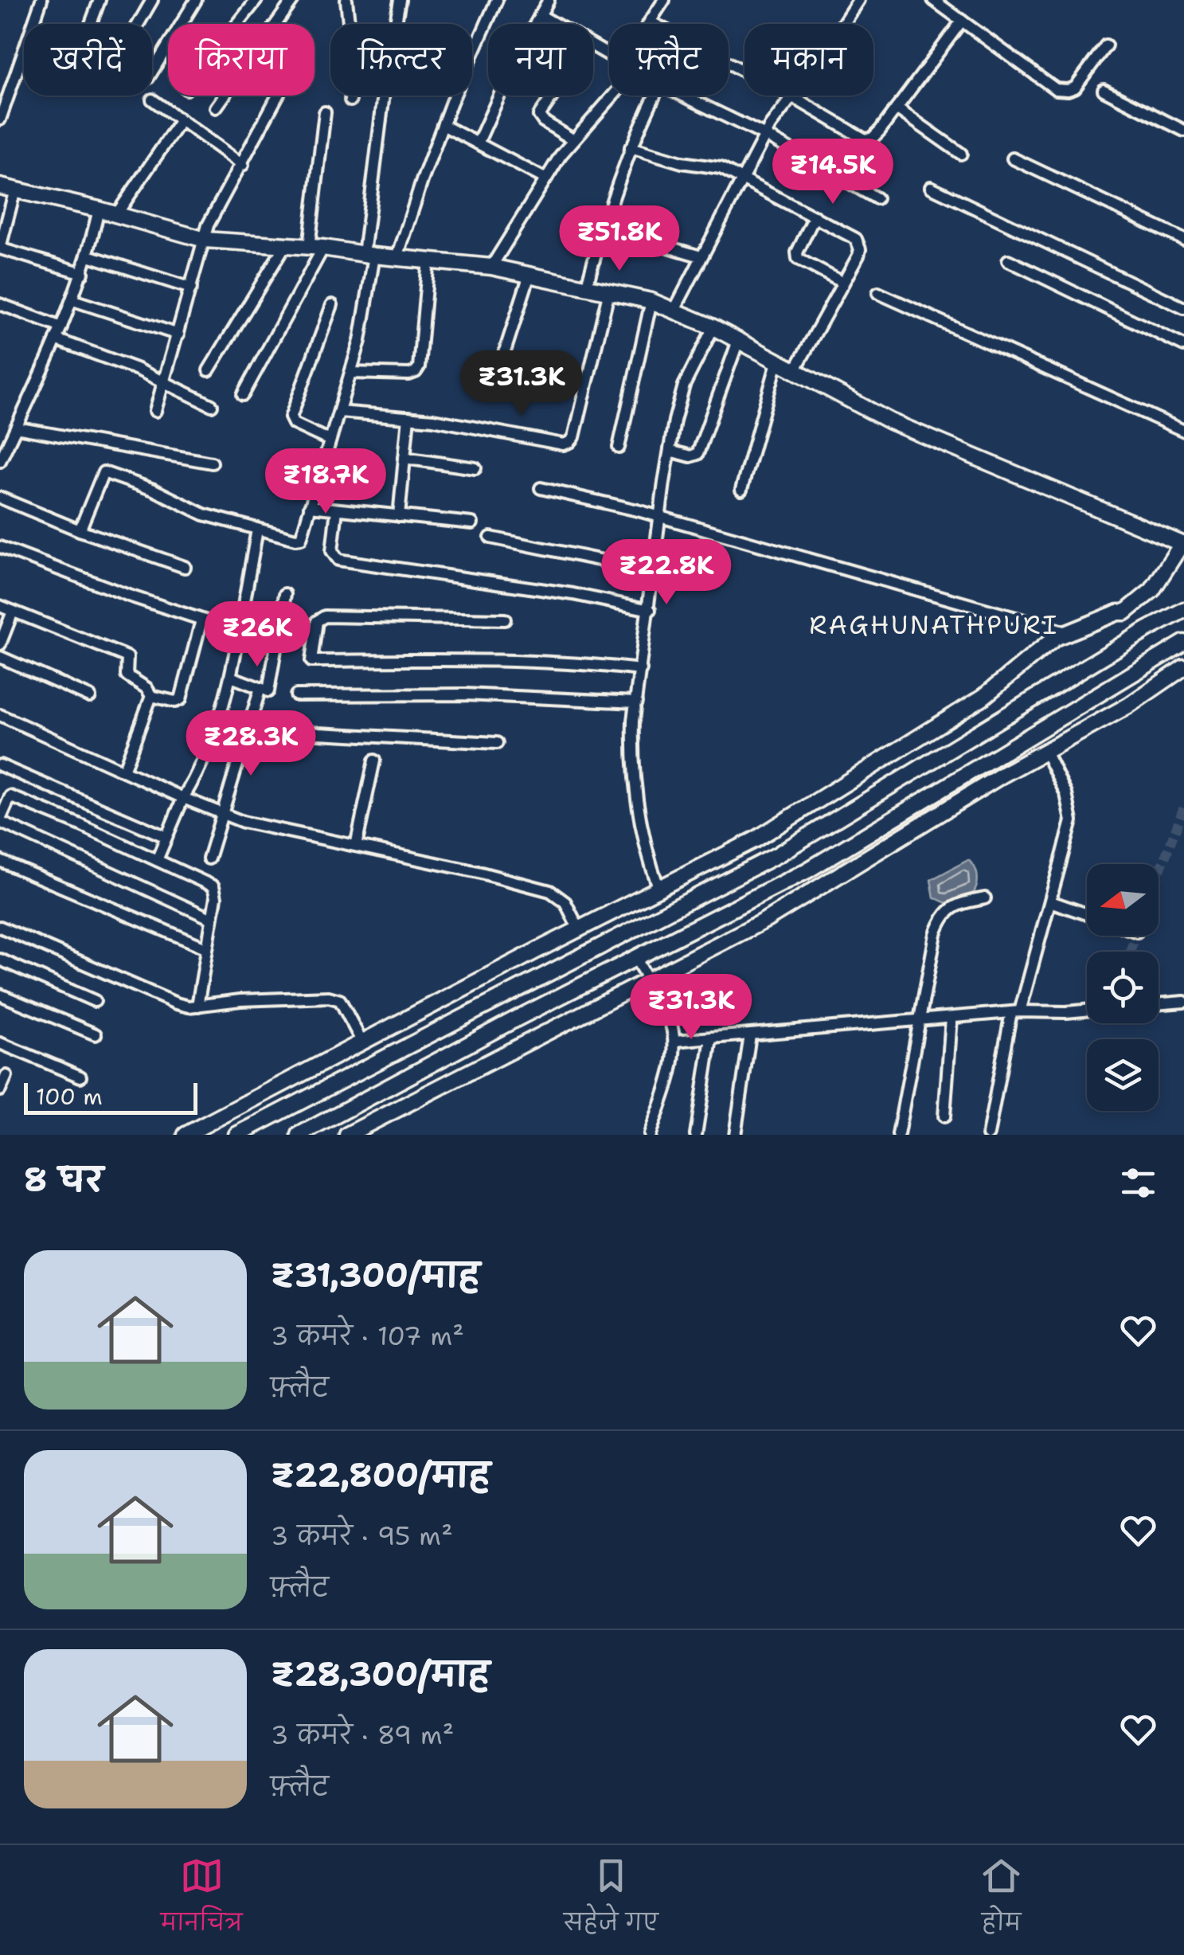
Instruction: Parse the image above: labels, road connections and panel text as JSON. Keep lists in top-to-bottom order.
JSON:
{
  "districts": ["RAGHUNATHPURI"],
  "scale_bar": "100 m",
  "north": "left",
  "page": {
    "chip": [
      "खरीदें",
      "किराया",
      "फ़िल्टर",
      "नया",
      "फ़्लैट",
      "मकान"
    ],
    "price": [
      "₹14.5K",
      "₹51.8K",
      "₹31.3K",
      "₹18.7K",
      "₹22.8K",
      "₹26K",
      "₹28.3K",
      "₹31.3K"
    ],
    "scale": "100 m",
    "heading": "8 घर",
    "list": [
      {
        "name": "₹31,300/माह",
        "note": "3 कमरे · 107 m² · फ़्लैट"
      },
      {
        "name": "₹22,800/माह",
        "note": "3 कमरे · 95 m² · फ़्लैट"
      },
      {
        "name": "₹28,300/माह",
        "note": "3 कमरे · 89 m² · फ़्लैट"
      }
    ],
    "tabs": ["मानचित्र", "सहेजे गए", "होम"]
  }
}
